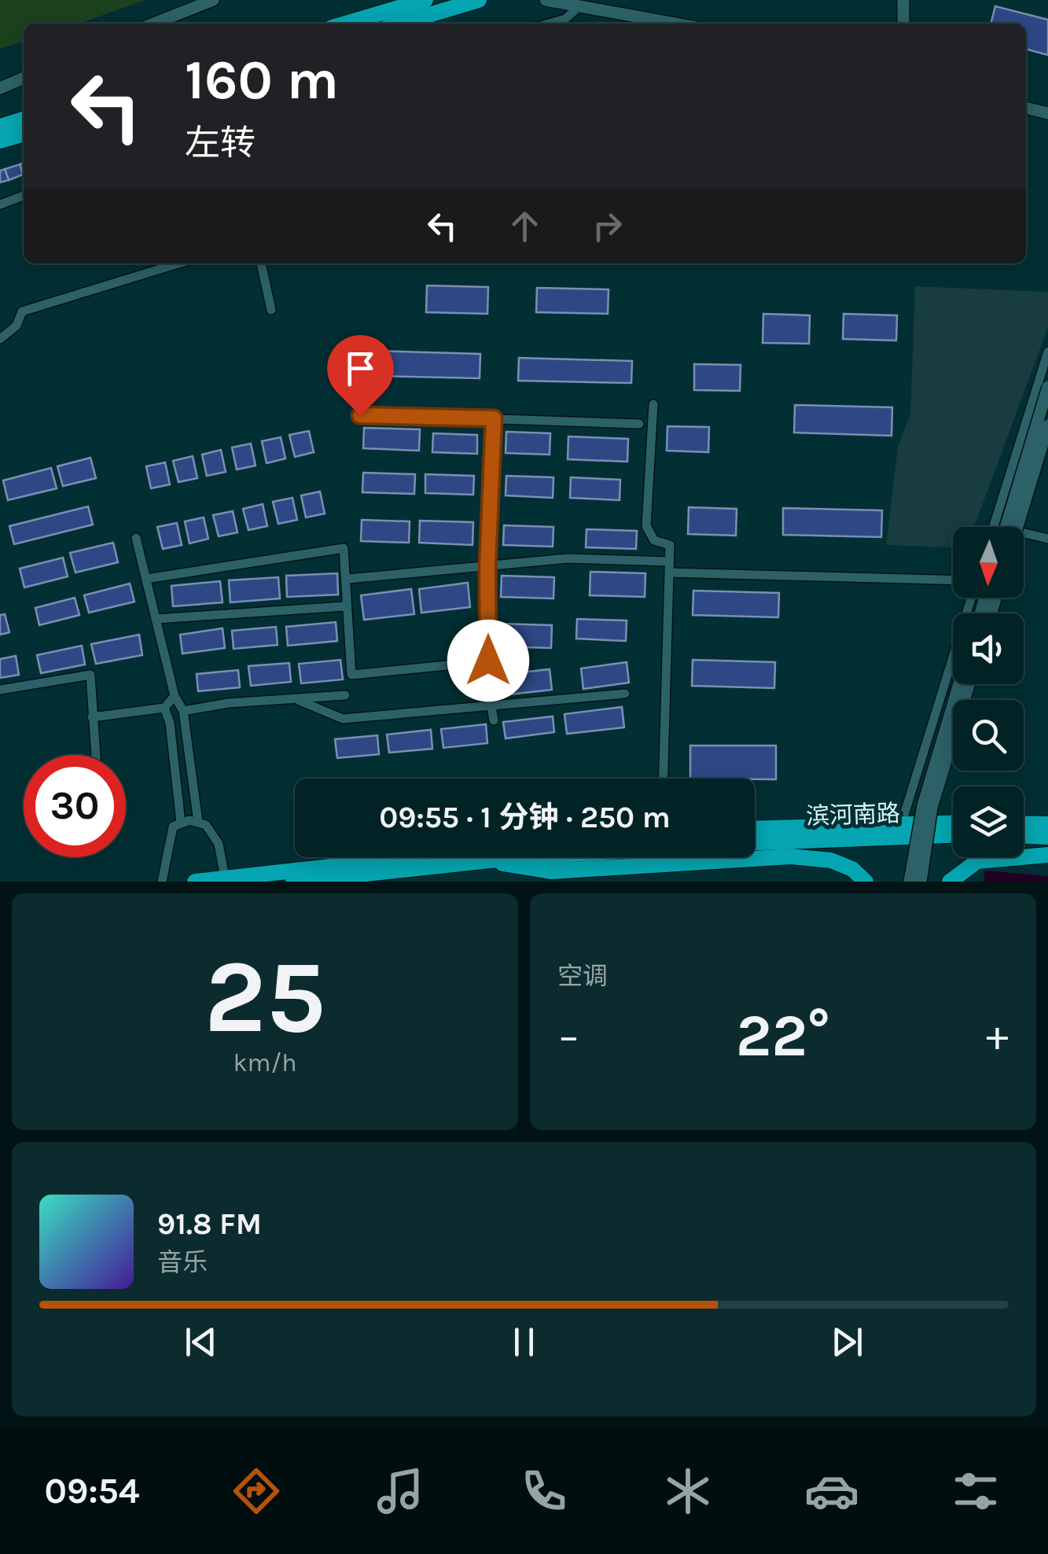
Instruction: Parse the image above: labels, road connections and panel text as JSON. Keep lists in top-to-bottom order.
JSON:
{
  "streets": {
    "highway": ["滨河南路"]
  },
  "north": "bottom",
  "page": {
    "turn": ["160 m", "左转"],
    "limit": "30",
    "trip": "09:55 · 1 分钟 · 250 m",
    "tile": [
      ["25", "km/h"],
      "空调"
    ],
    "heat": ["−", "22°", "+"],
    "song": ["91.8 FM", "音乐"],
    "tabs": "09:54"
  }
}
